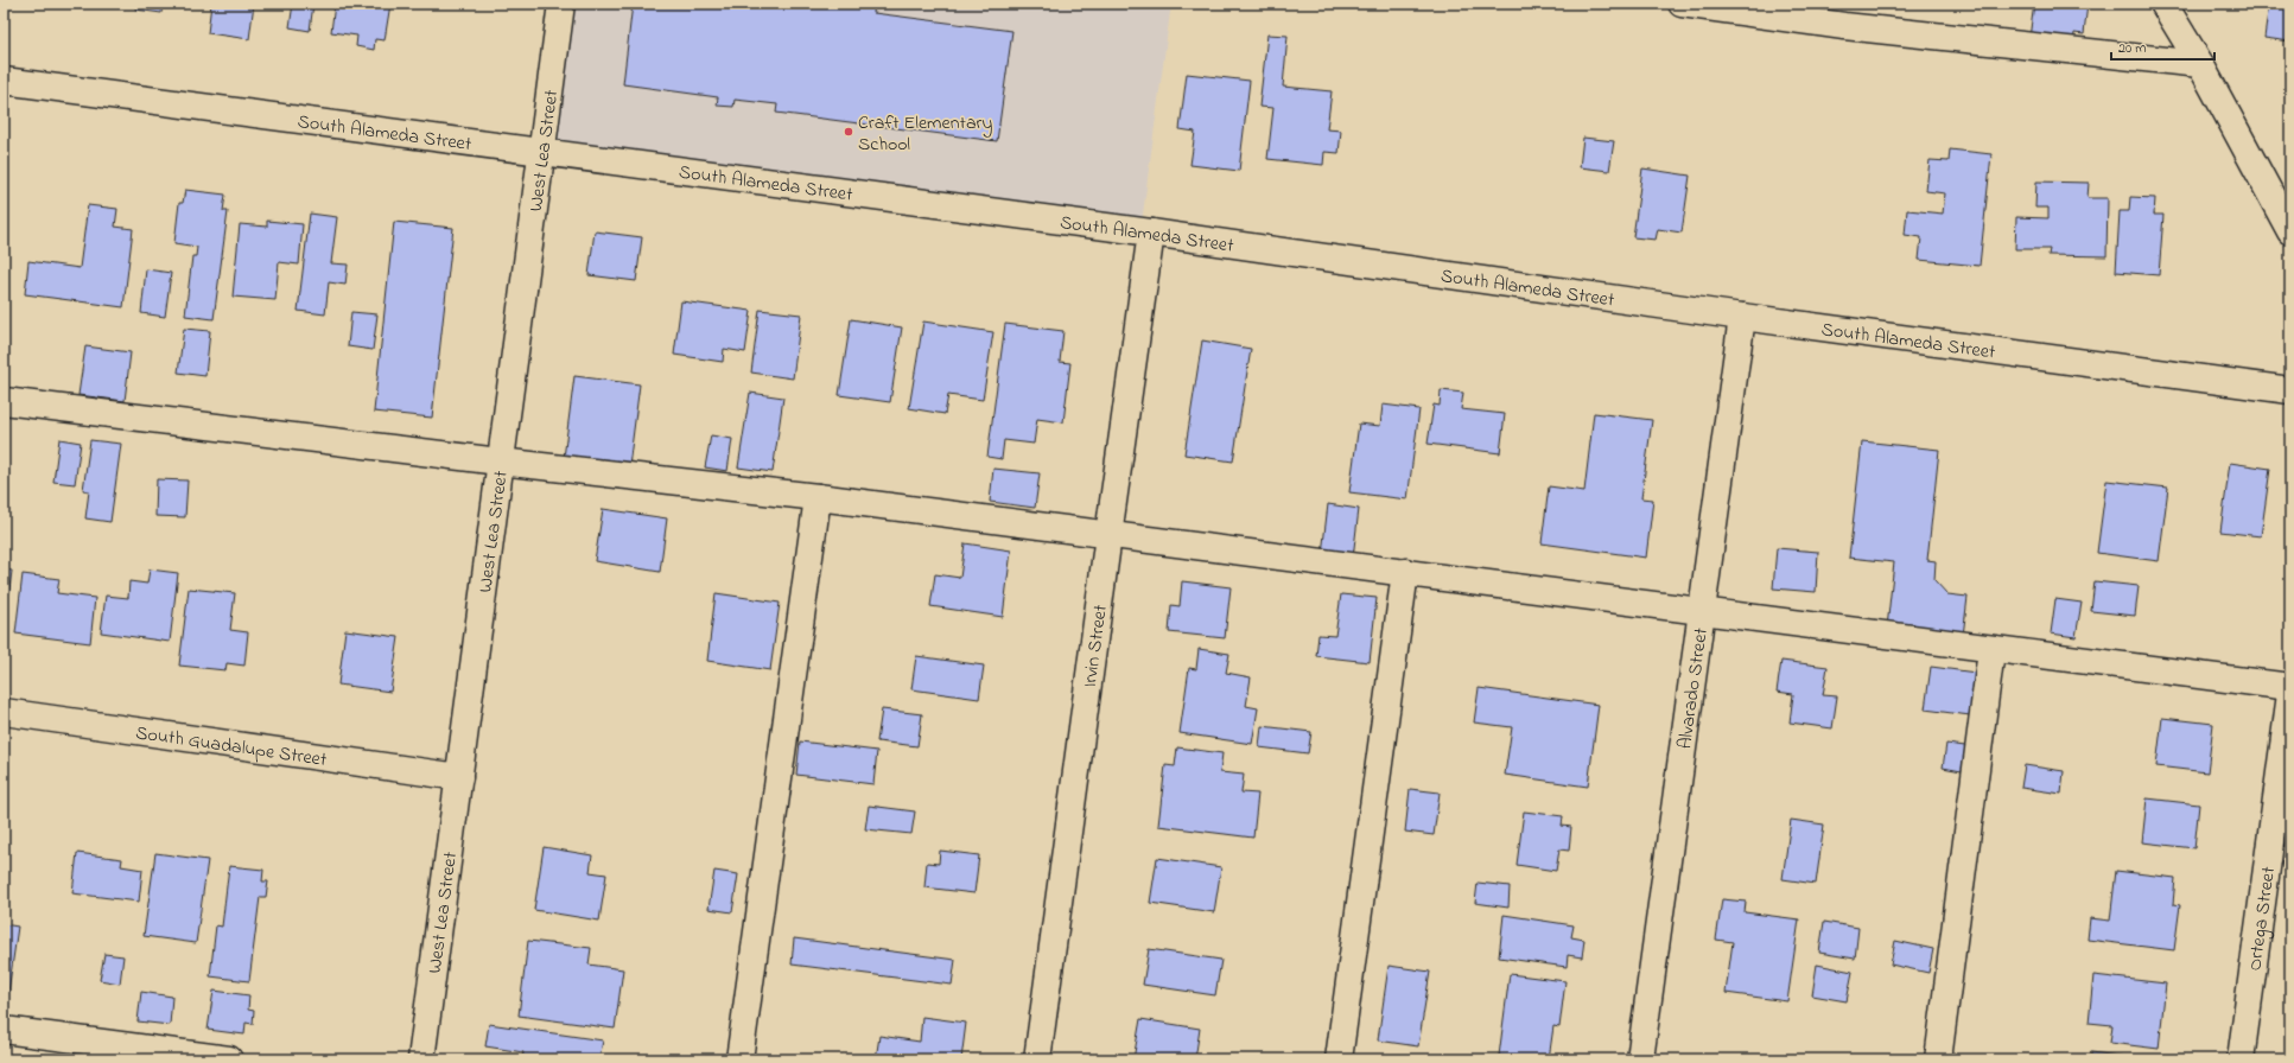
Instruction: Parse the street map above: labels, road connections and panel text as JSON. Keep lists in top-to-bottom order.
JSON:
{
  "streets": {
    "street": [
      "South Alameda Street",
      "West Lea Street",
      "Irvin Street",
      "Alvarado Street",
      "South Guadalupe Street",
      "Ortega Street"
    ]
  },
  "crossings": [
    ["South Alameda Street", "West Lea Street"],
    ["South Alameda Street", "Irvin Street"],
    ["South Alameda Street", "Alvarado Street"],
    ["West Lea Street", "South Guadalupe Street"]
  ],
  "places": ["Craft Elementary School"],
  "scale_bar": "20 m"
}
